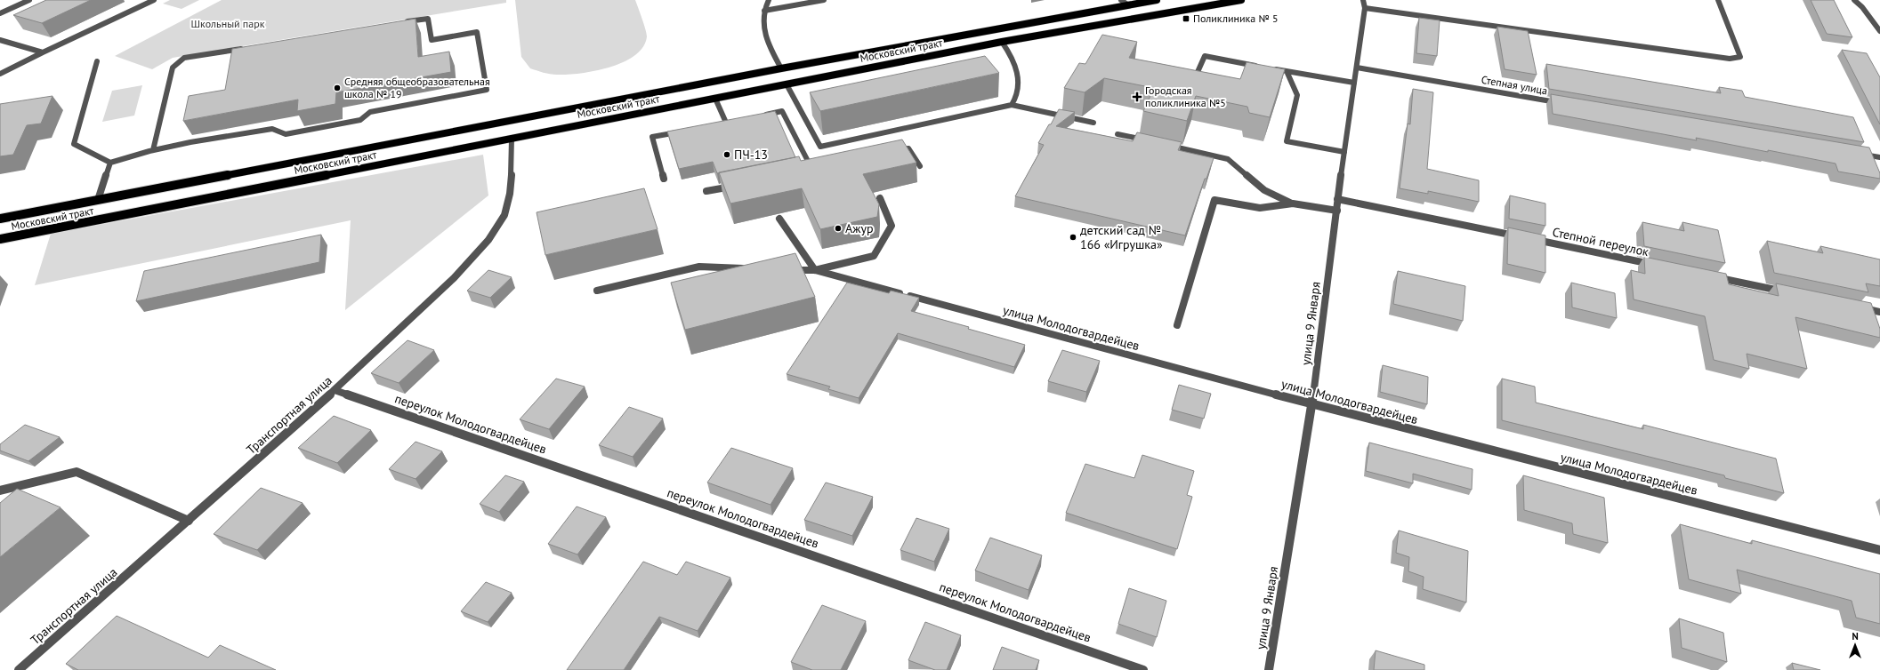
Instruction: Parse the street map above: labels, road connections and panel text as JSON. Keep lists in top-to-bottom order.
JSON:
{
  "streets": {
    "main road": ["Московский тракт"],
    "street": [
      "Степная улица",
      "Степной переулок",
      "улица 9 Января",
      "улица Молодогвардейцев",
      "Транспортная улица",
      "переулок Молодогвардейцев"
    ]
  },
  "crossings": [
    ["Московский тракт", "Транспортная улица"],
    ["Степная улица", "улица 9 Января"],
    ["улица 9 Января", "улица Молодогвардейцев"],
    ["Транспортная улица", "переулок Молодогвардейцев"]
  ],
  "parks": ["Школьный парк"],
  "places": {
    "transit": ["Поликлиника № 5"],
    "other": [
      "Средняя общеобразовательная школа № 19",
      "ПЧ-13",
      "Ажур",
      "детский сад № 166 «Игрушка»"
    ],
    "health": ["Городская поликлиника №5"]
  },
  "north": "top"
}
